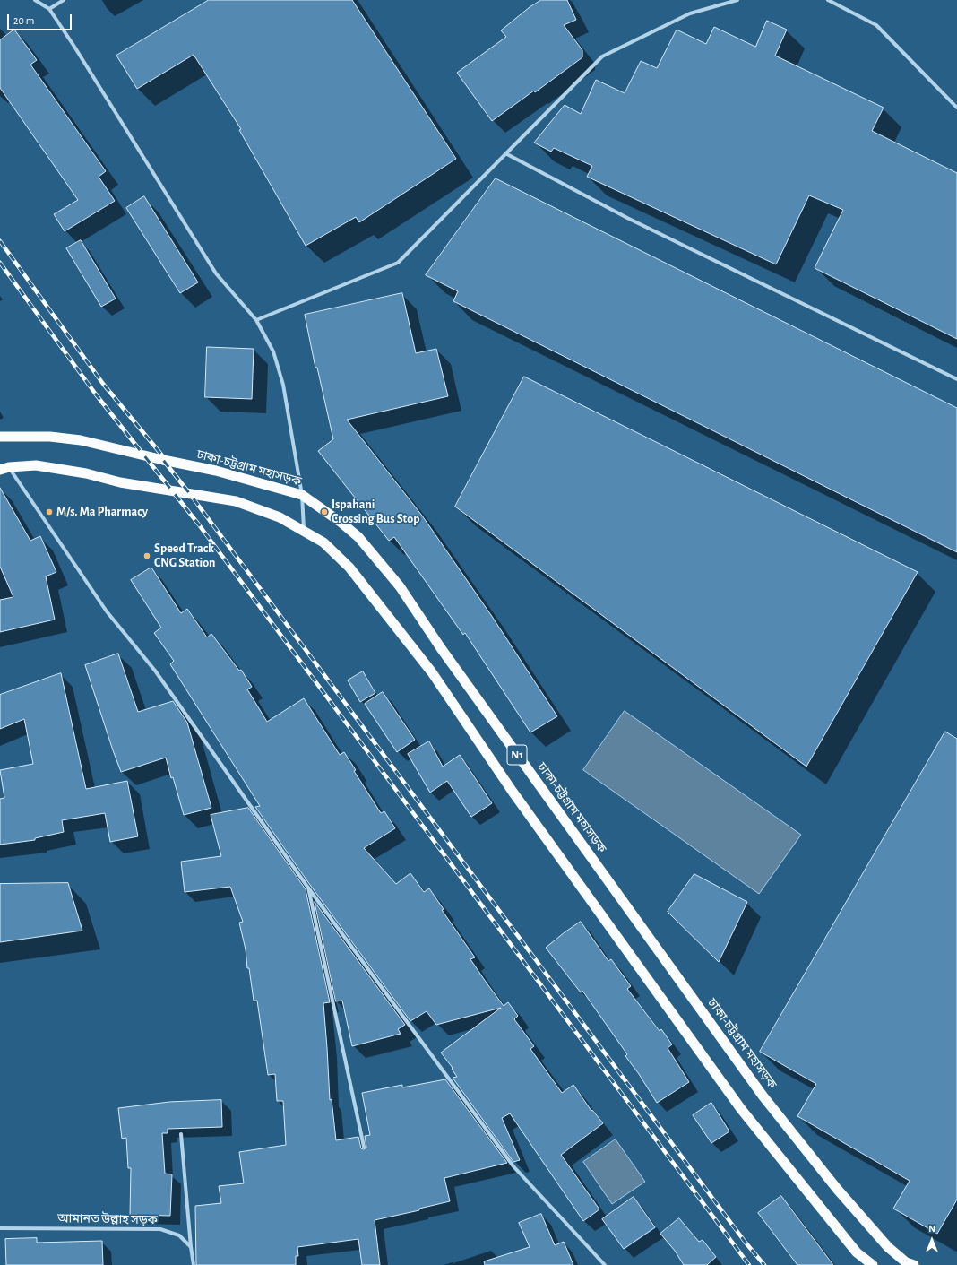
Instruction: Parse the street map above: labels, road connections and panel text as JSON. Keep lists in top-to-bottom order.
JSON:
{
  "streets": {
    "highway": ["ঢাকা-চট্টগ্রাম মহাসড়ক", "N1"],
    "street": ["আমানত উল্লাহ সড়ক"]
  },
  "places": ["M/s. Ma Pharmacy", "Ispahani Crossing Bus Stop", "Speed Track CNG Station"],
  "scale_bar": "20 m",
  "north": "top"
}
